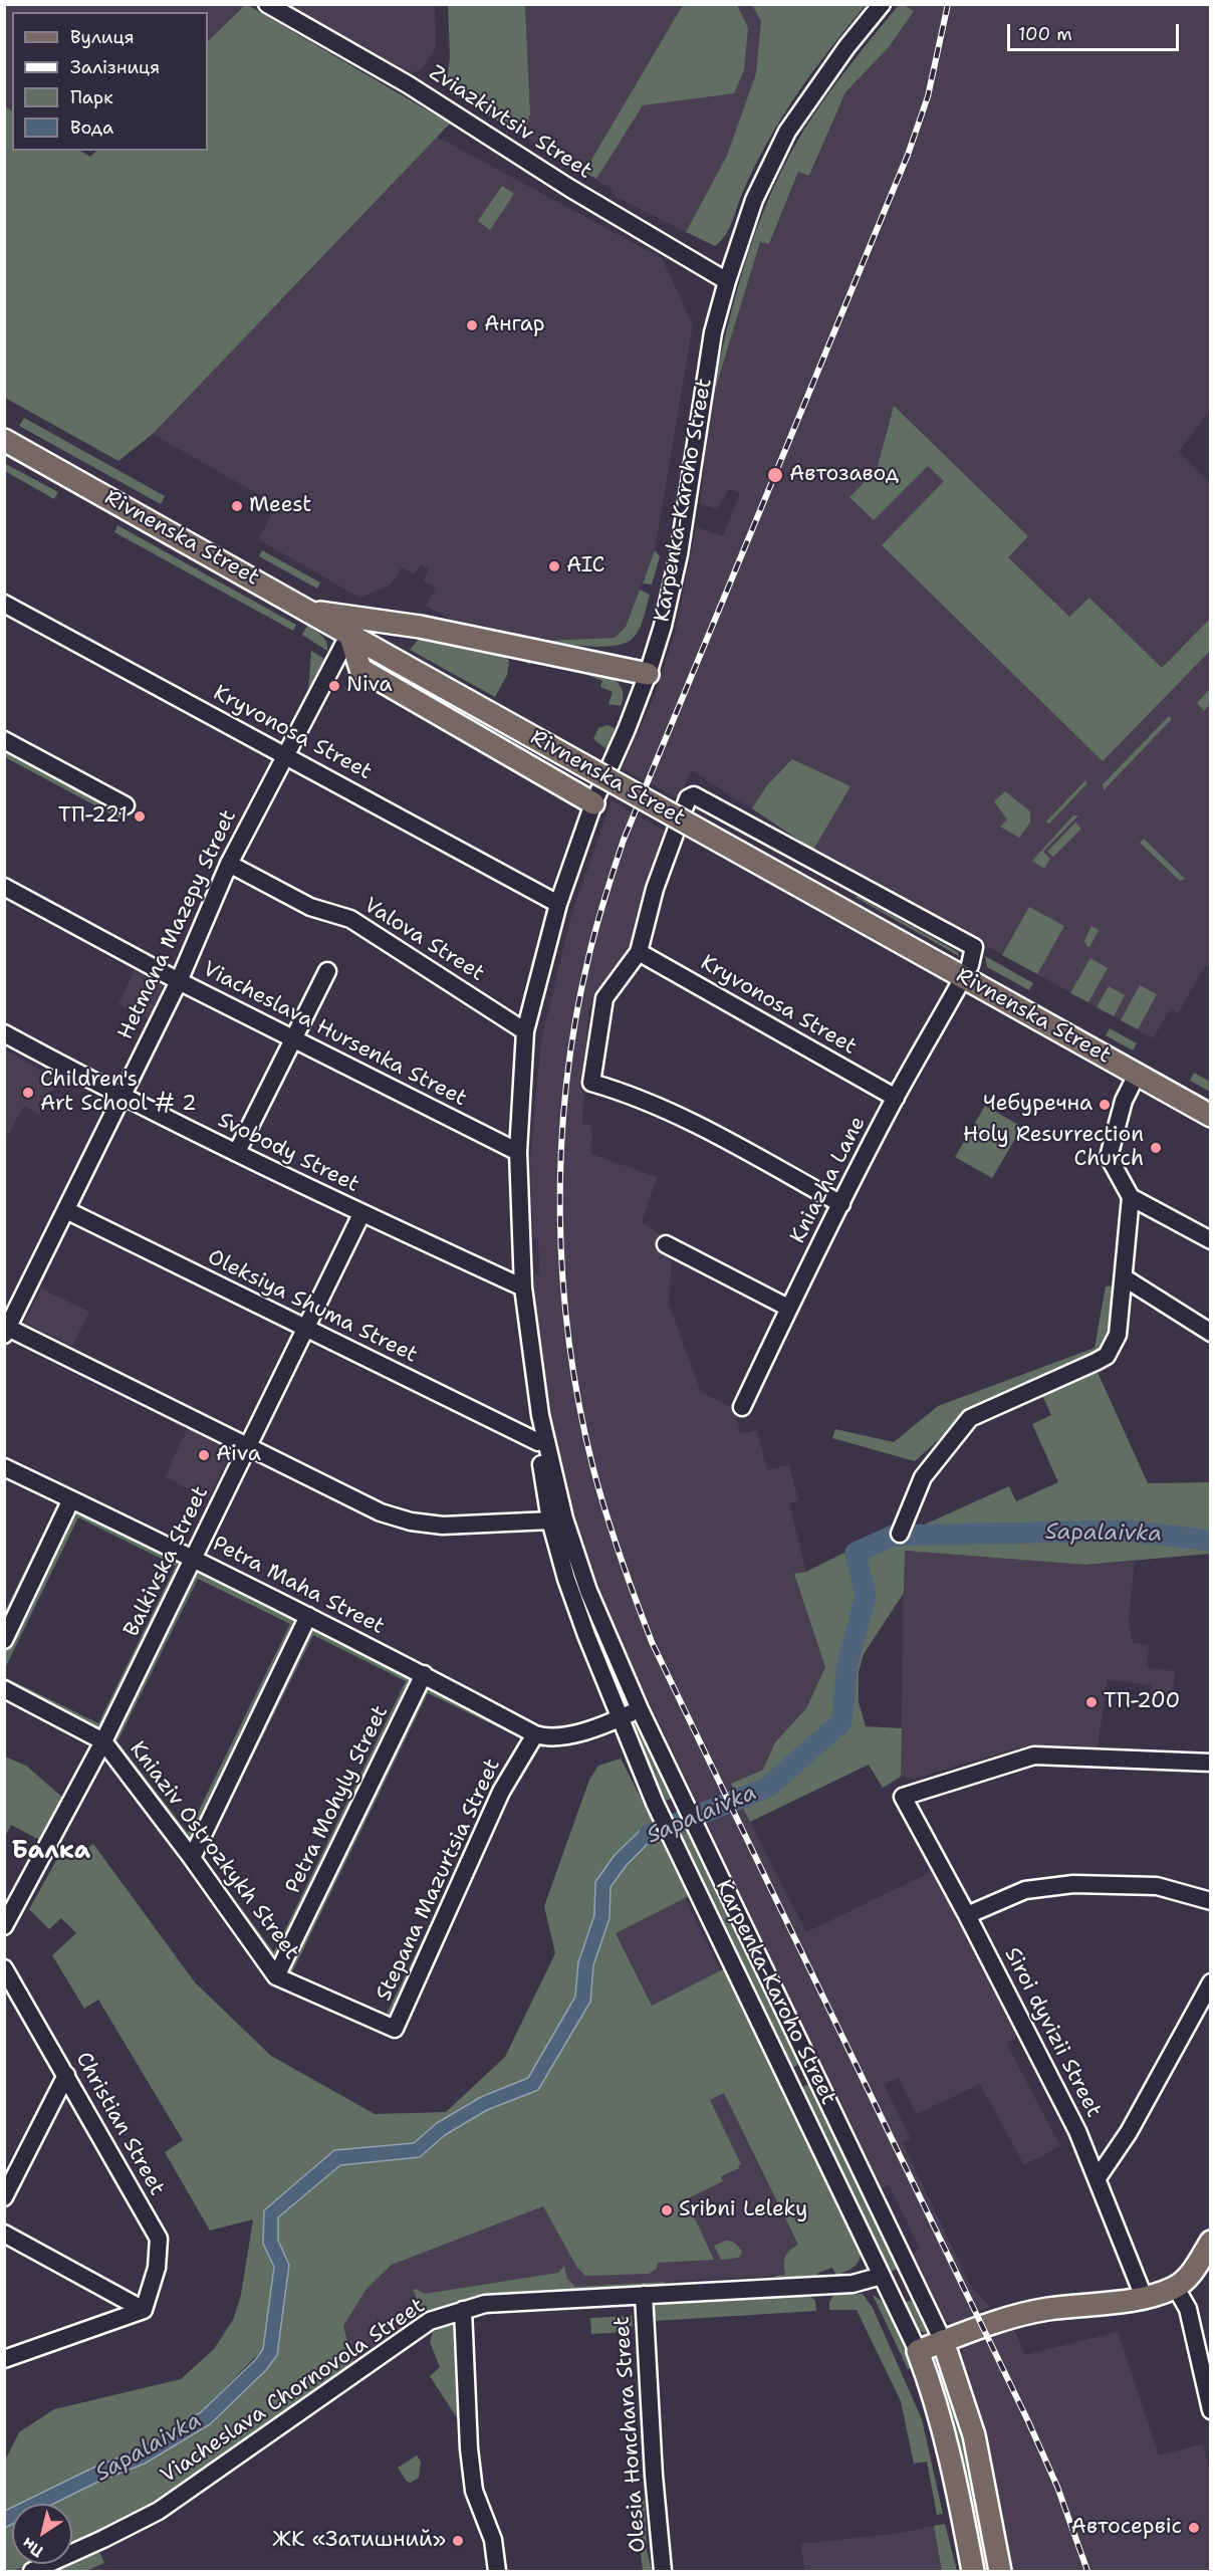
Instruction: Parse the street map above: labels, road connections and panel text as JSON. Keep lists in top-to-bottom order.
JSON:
{
  "streets": {
    "main road": ["Karpenka-Karoho Street", "Rivnenska Street"],
    "street": [
      "Zviazkivtsiv Street",
      "Kryvonosa Street",
      "Hetmana Mazepy Street",
      "Valova Street",
      "Viacheslava Hursenka Street",
      "Svobody Street",
      "Kniazha Lane",
      "Oleksiya Shuma Street",
      "Balkivska Street",
      "Petra Maha Street",
      "Petra Mohyly Street",
      "Kniaziv Ostrozkykh Street",
      "Stepana Mazurtsia Street",
      "Siroi dyvizii Street",
      "Christian Street",
      "Viacheslava Chornovola Street",
      "Olesia Honchara Street"
    ]
  },
  "crossings": [
    ["Zviazkivtsiv Street", "Karpenka-Karoho Street"],
    ["Karpenka-Karoho Street", "Kryvonosa Street"],
    ["Karpenka-Karoho Street", "Valova Street"],
    ["Karpenka-Karoho Street", "Viacheslava Hursenka Street"],
    ["Karpenka-Karoho Street", "Svobody Street"],
    ["Karpenka-Karoho Street", "Oleksiya Shuma Street"],
    ["Karpenka-Karoho Street", "Viacheslava Chornovola Street"],
    ["Rivnenska Street", "Hetmana Mazepy Street"],
    ["Rivnenska Street", "Kniazha Lane"],
    ["Kryvonosa Street", "Hetmana Mazepy Street"],
    ["Kryvonosa Street", "Kniazha Lane"],
    ["Hetmana Mazepy Street", "Valova Street"],
    ["Hetmana Mazepy Street", "Viacheslava Hursenka Street"],
    ["Hetmana Mazepy Street", "Svobody Street"],
    ["Hetmana Mazepy Street", "Oleksiya Shuma Street"],
    ["Svobody Street", "Balkivska Street"],
    ["Oleksiya Shuma Street", "Balkivska Street"],
    ["Balkivska Street", "Petra Maha Street"],
    ["Balkivska Street", "Kniaziv Ostrozkykh Street"],
    ["Petra Maha Street", "Petra Mohyly Street"],
    ["Petra Maha Street", "Stepana Mazurtsia Street"],
    ["Petra Mohyly Street", "Kniaziv Ostrozkykh Street"],
    ["Kniaziv Ostrozkykh Street", "Stepana Mazurtsia Street"],
    ["Viacheslava Chornovola Street", "Olesia Honchara Street"]
  ],
  "districts": ["Балка"],
  "water": ["Sapalaivka"],
  "places": [
    "Ангар",
    "Автозавод",
    "Meest",
    "АІС",
    "Niva",
    "ТП-221",
    "Children's Art School # 2",
    "Чебуречна",
    "Holy Resurrection Church",
    "Aiva",
    "ТП-200",
    "Sribni Leleky",
    "Автосервіс",
    "ЖК «Затишний»"
  ],
  "legend": [
    "Вулиця",
    "Залізниця",
    "Парк",
    "Вода"
  ],
  "scale_bar": "100 m",
  "north": "bottom left"
}
